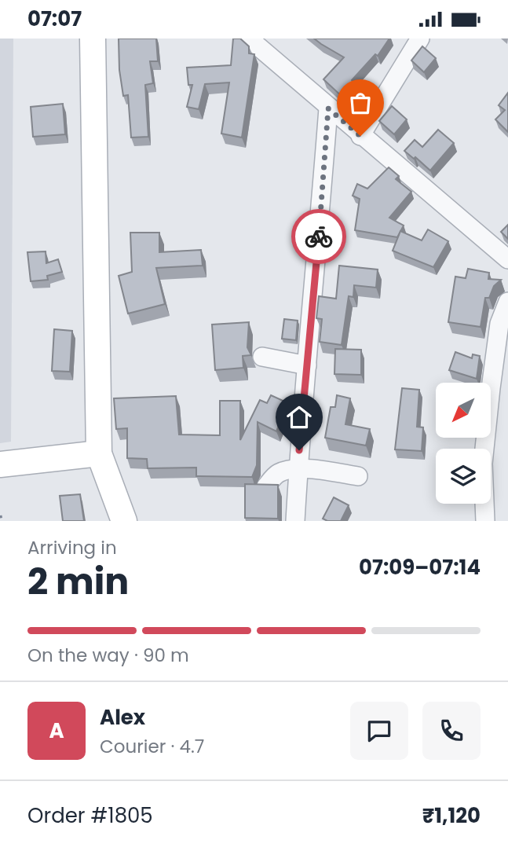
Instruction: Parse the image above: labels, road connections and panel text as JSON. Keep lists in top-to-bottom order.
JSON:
{
  "north": "bottom left",
  "page": {
    "status": "07:07",
    "heading": ["2 min", "Arriving in", "07:09–07:14"],
    "panel": [
      "Alex",
      "Courier · 4.7",
      "Order #1805",
      "₹1,120"
    ],
    "bar": "On the way · 90 m",
    "round": "A"
  }
}
